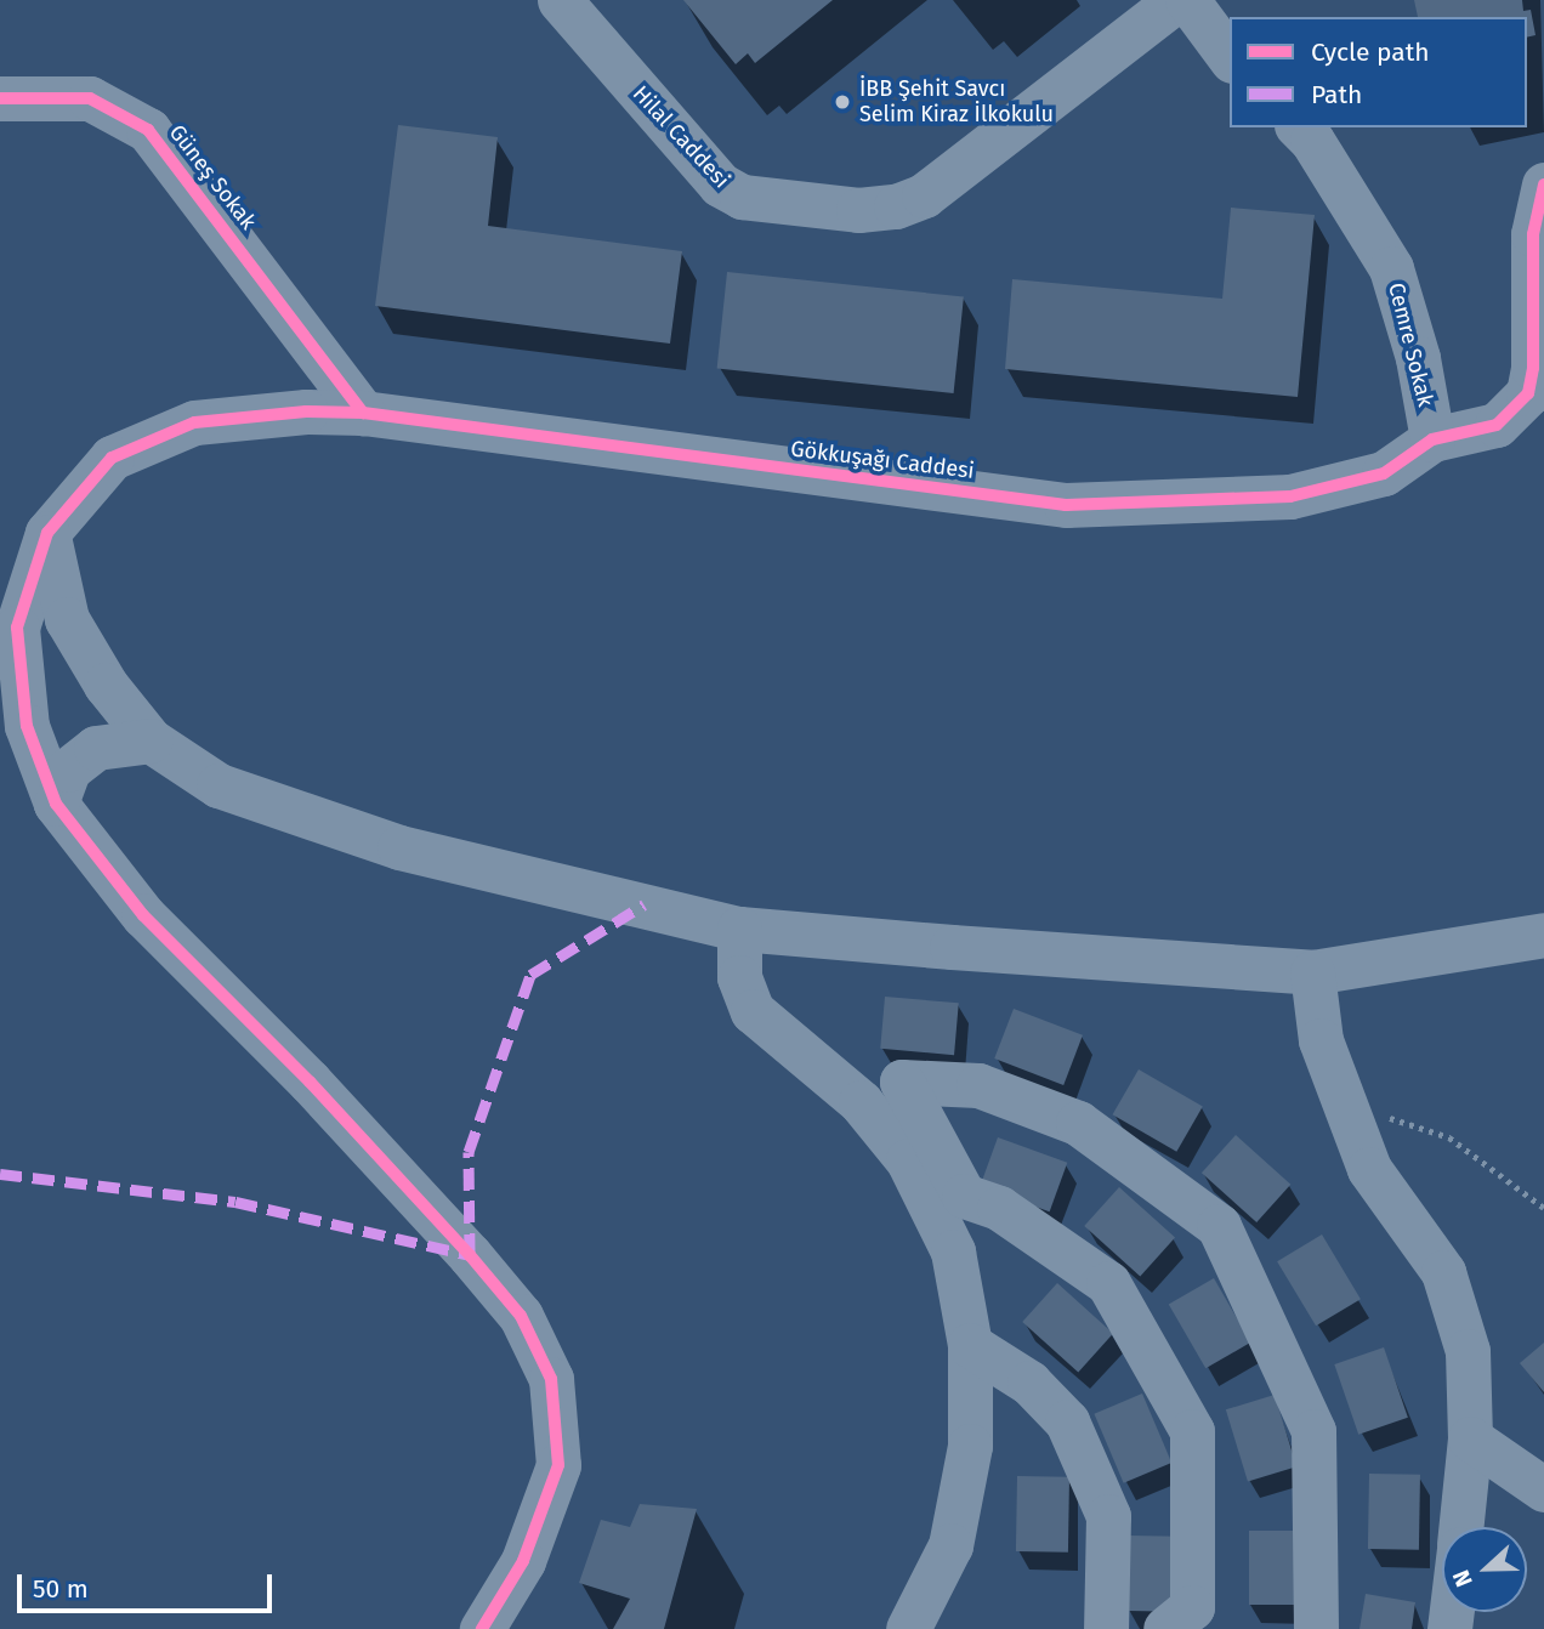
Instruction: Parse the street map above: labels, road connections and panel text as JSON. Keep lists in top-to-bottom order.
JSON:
{
  "streets": {
    "street": [
      "Hilal Caddesi",
      "Güneş Sokak",
      "Cemre Sokak",
      "Gökkuşağı Caddesi"
    ]
  },
  "crossings": [
    ["Güneş Sokak", "Gökkuşağı Caddesi"],
    ["Cemre Sokak", "Gökkuşağı Caddesi"]
  ],
  "places": ["İBB Şehit Savcı Selim Kiraz İlkokulu"],
  "legend": ["Cycle path", "Path"],
  "scale_bar": "50 m",
  "north": "left"
}
